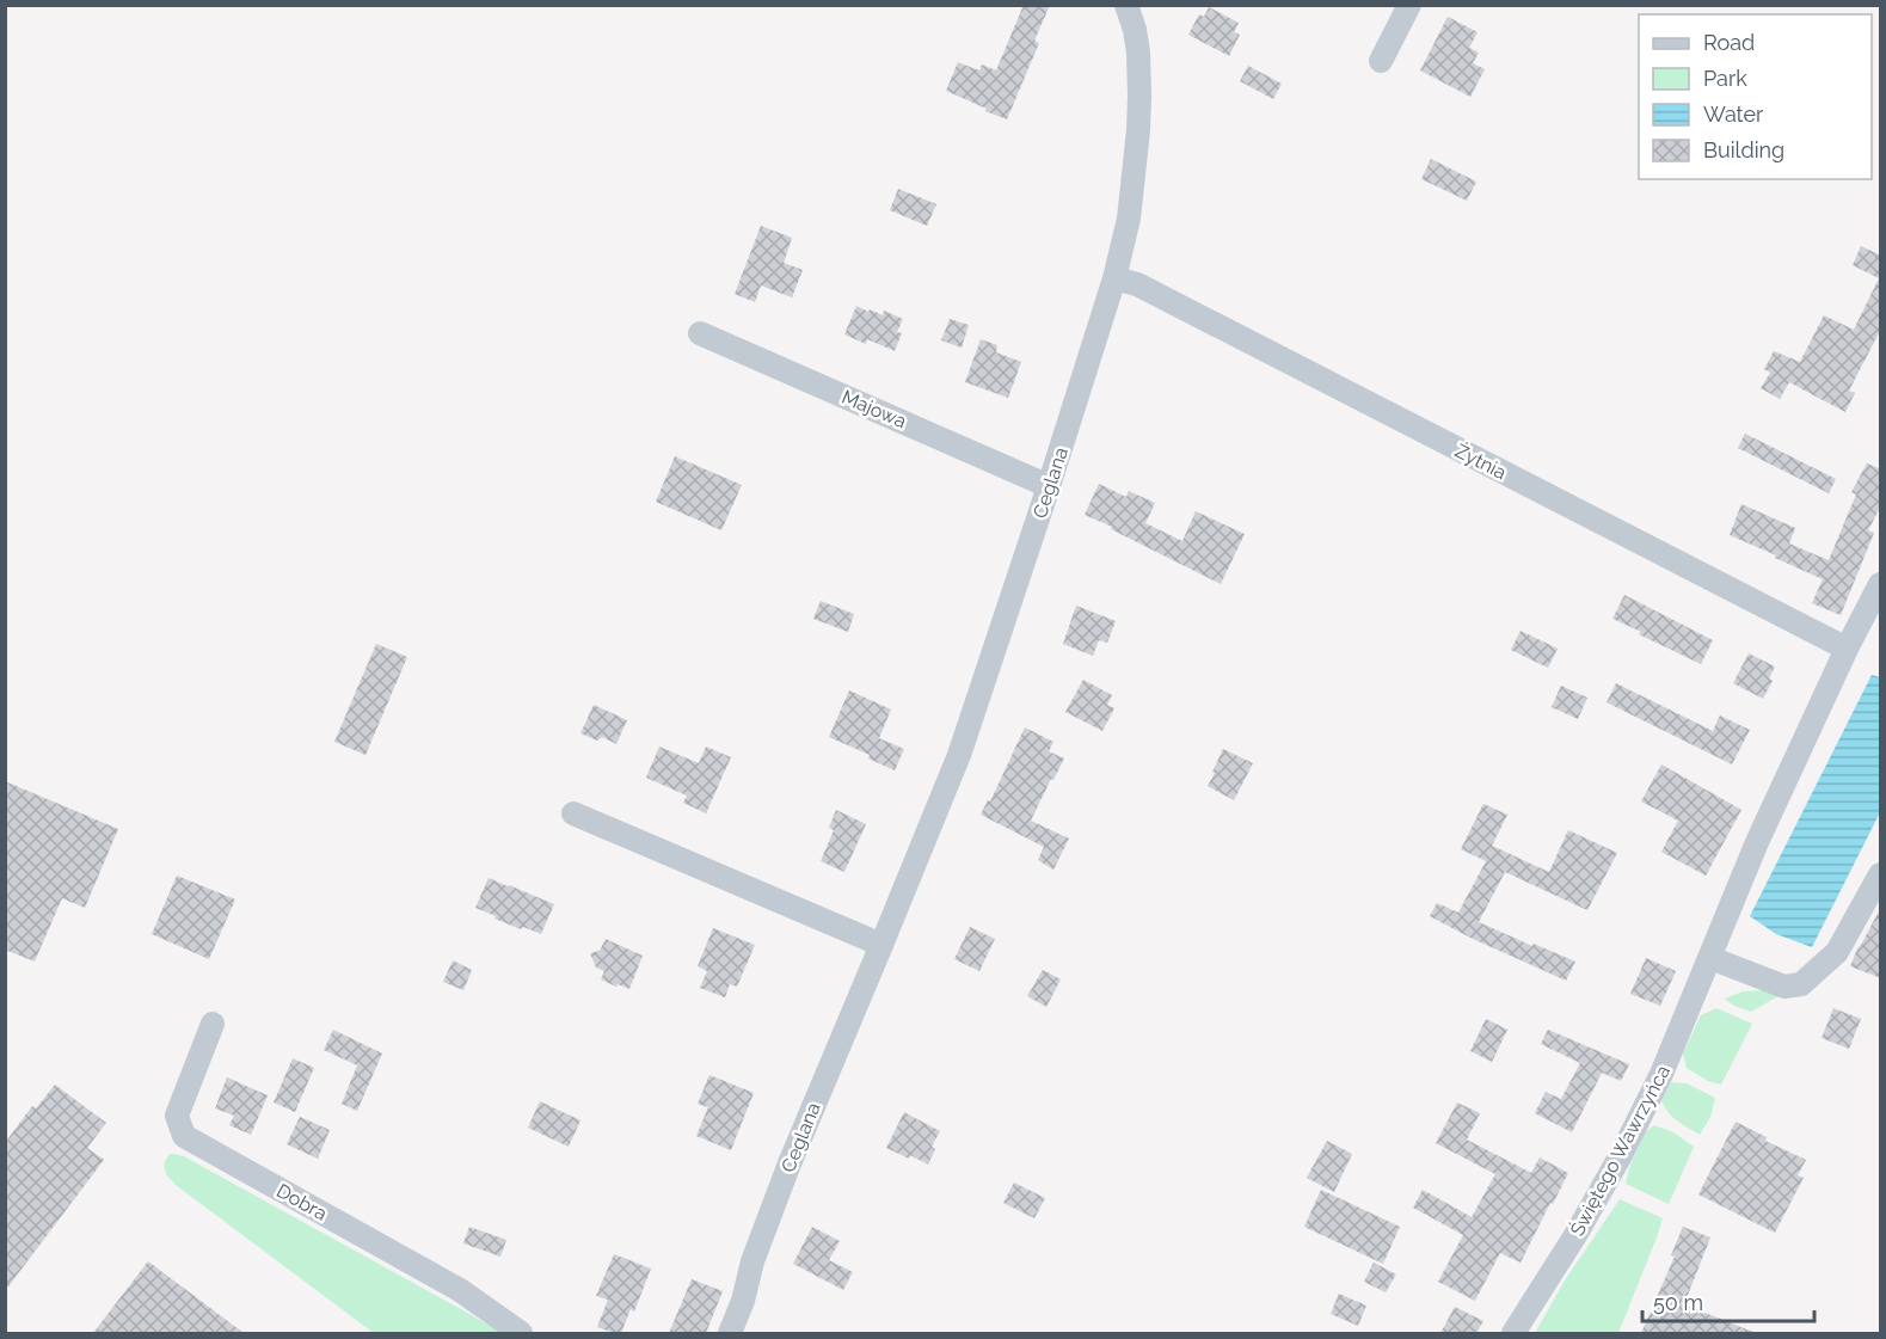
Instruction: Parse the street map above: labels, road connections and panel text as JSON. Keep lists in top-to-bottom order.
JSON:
{
  "streets": {
    "street": [
      "Majowa",
      "Żytnia",
      "Ceglana",
      "Świętego Wawrzyńca",
      "Dobra"
    ]
  },
  "crossings": [
    ["Majowa", "Ceglana"],
    ["Żytnia", "Ceglana"],
    ["Żytnia", "Świętego Wawrzyńca"]
  ],
  "legend": [
    "Road",
    "Park",
    "Water",
    "Building"
  ],
  "scale_bar": "50 m"
}
